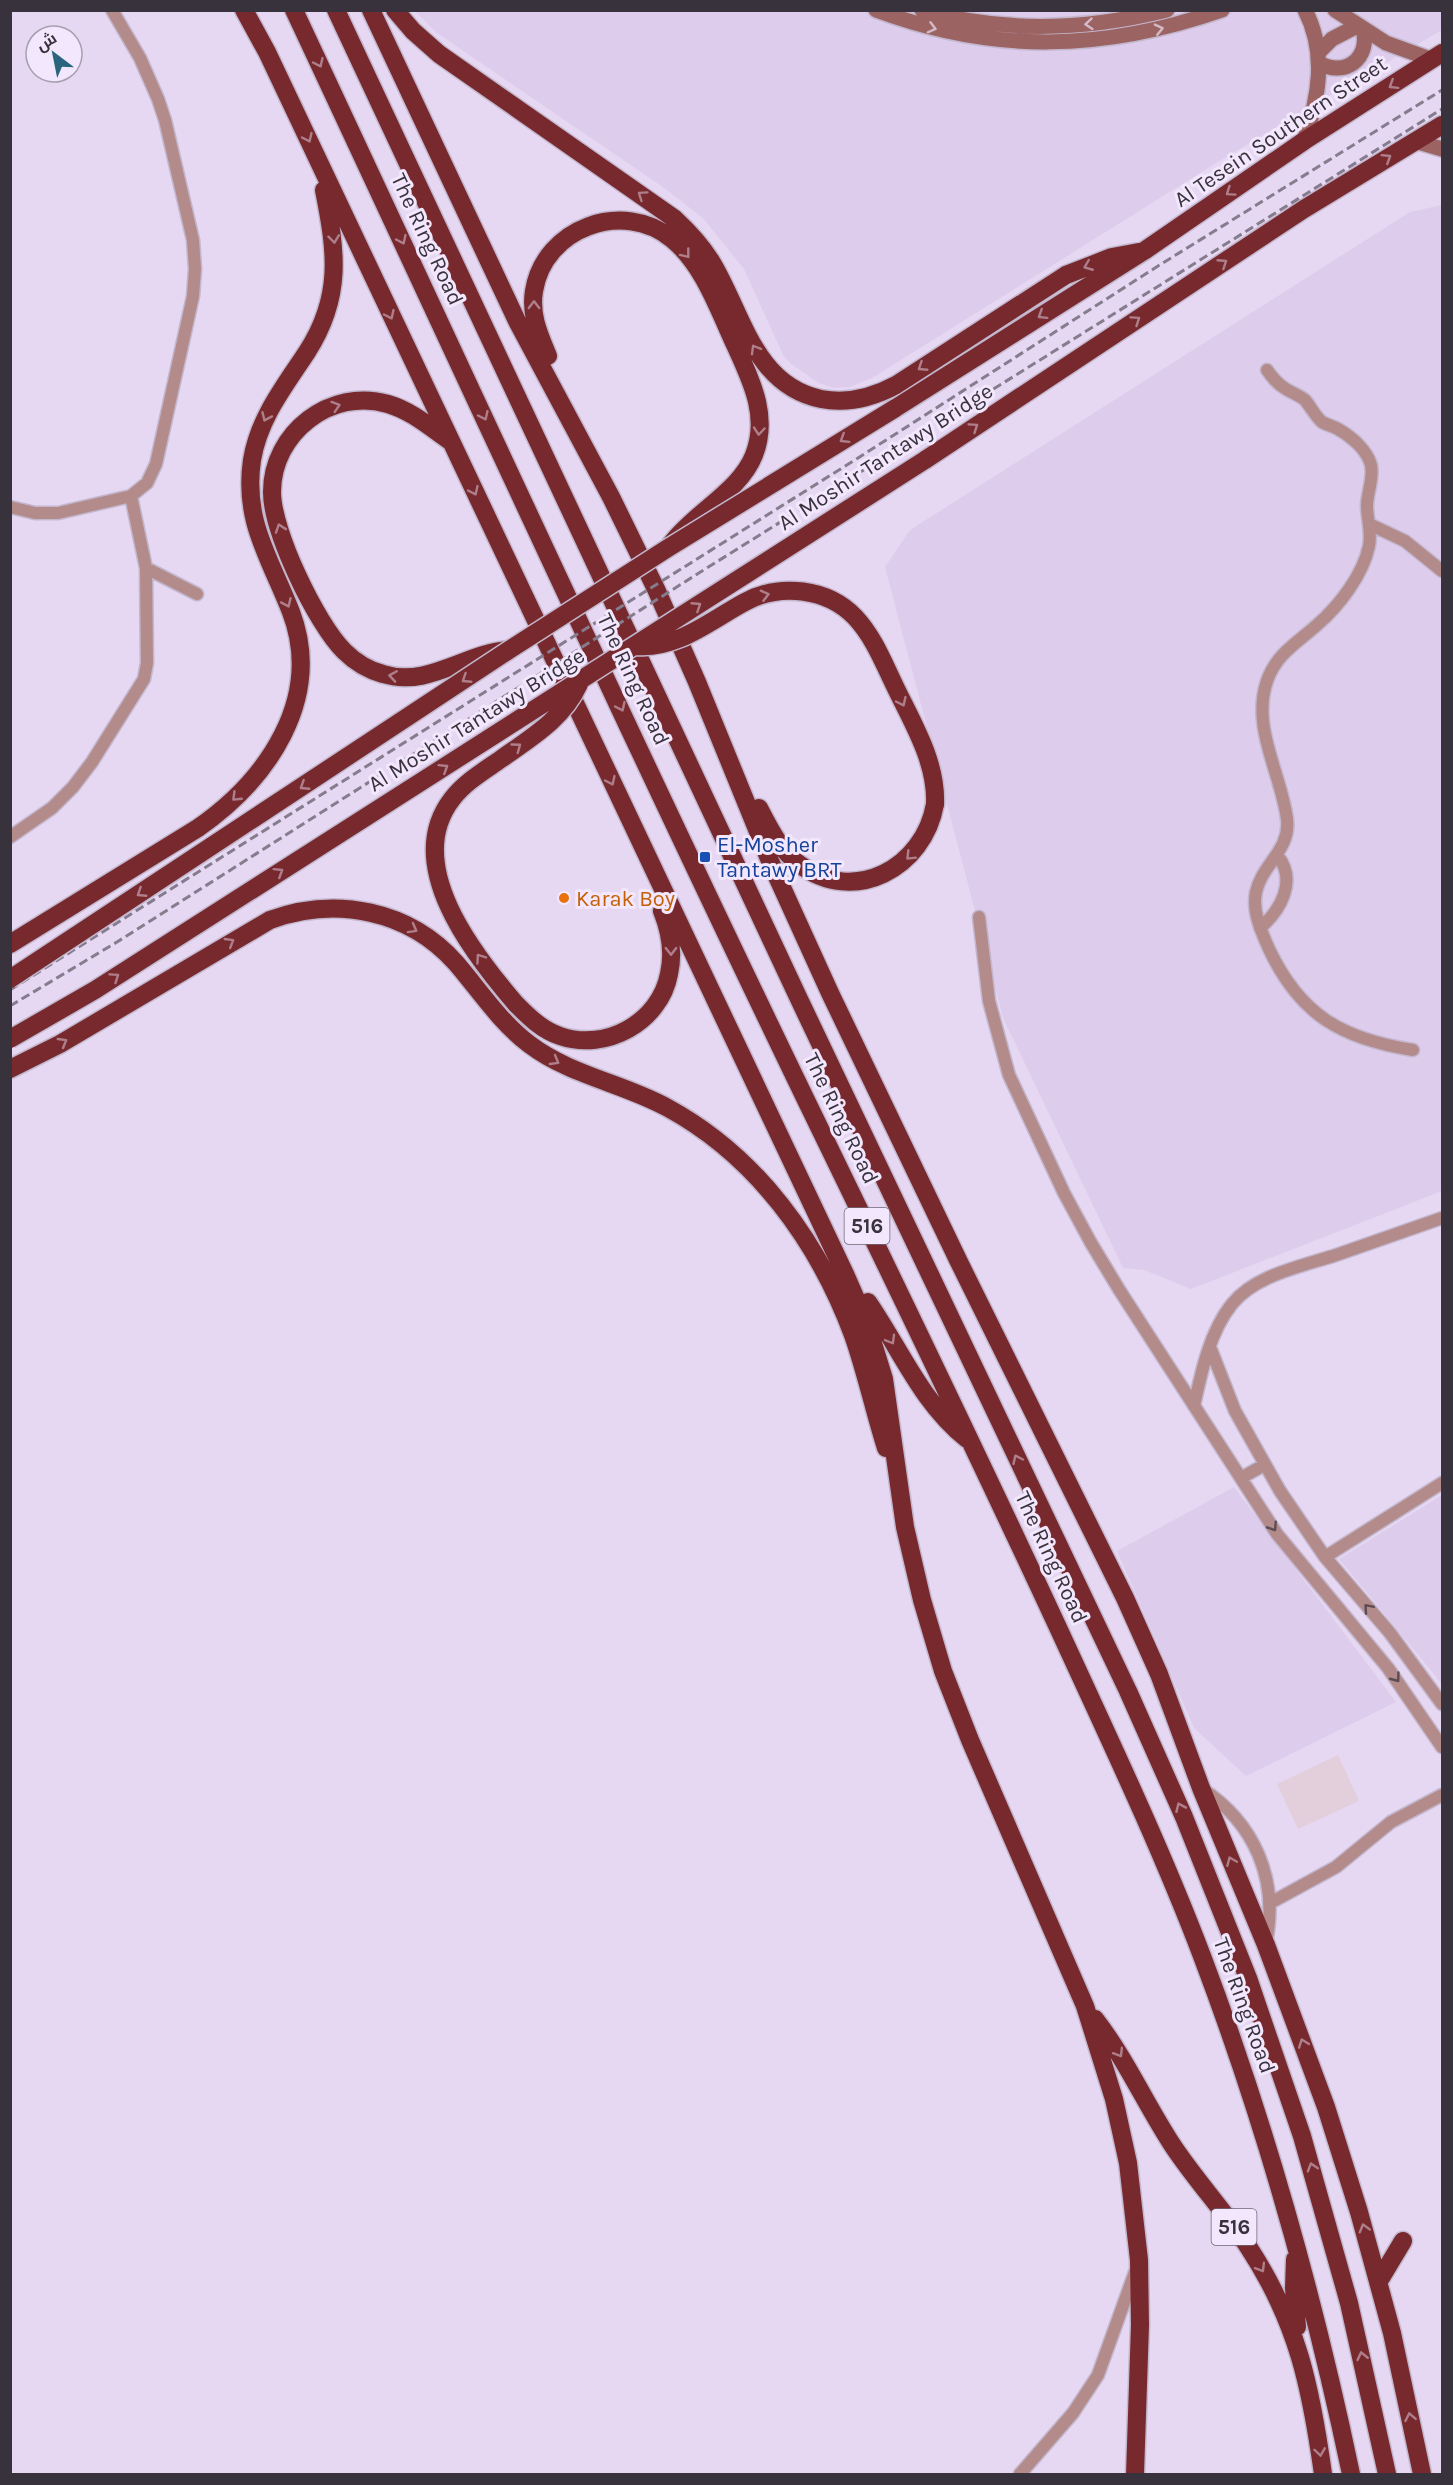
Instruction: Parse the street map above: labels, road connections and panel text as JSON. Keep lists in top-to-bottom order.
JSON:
{
  "streets": {
    "highway": [
      "Al Tesein Southern Street",
      "The Ring Road",
      "Al Moshir Tantawy Bridge",
      "516"
    ]
  },
  "crossings": [
    ["Al Tesein Southern Street", "Al Moshir Tantawy Bridge"],
    ["The Ring Road", "516"]
  ],
  "one_way": ["Al Tesein Southern Street"],
  "places": {
    "transit": ["El-Mosher Tantawy BRT"],
    "other": ["Karak Boy"]
  },
  "north": "top left"
}
